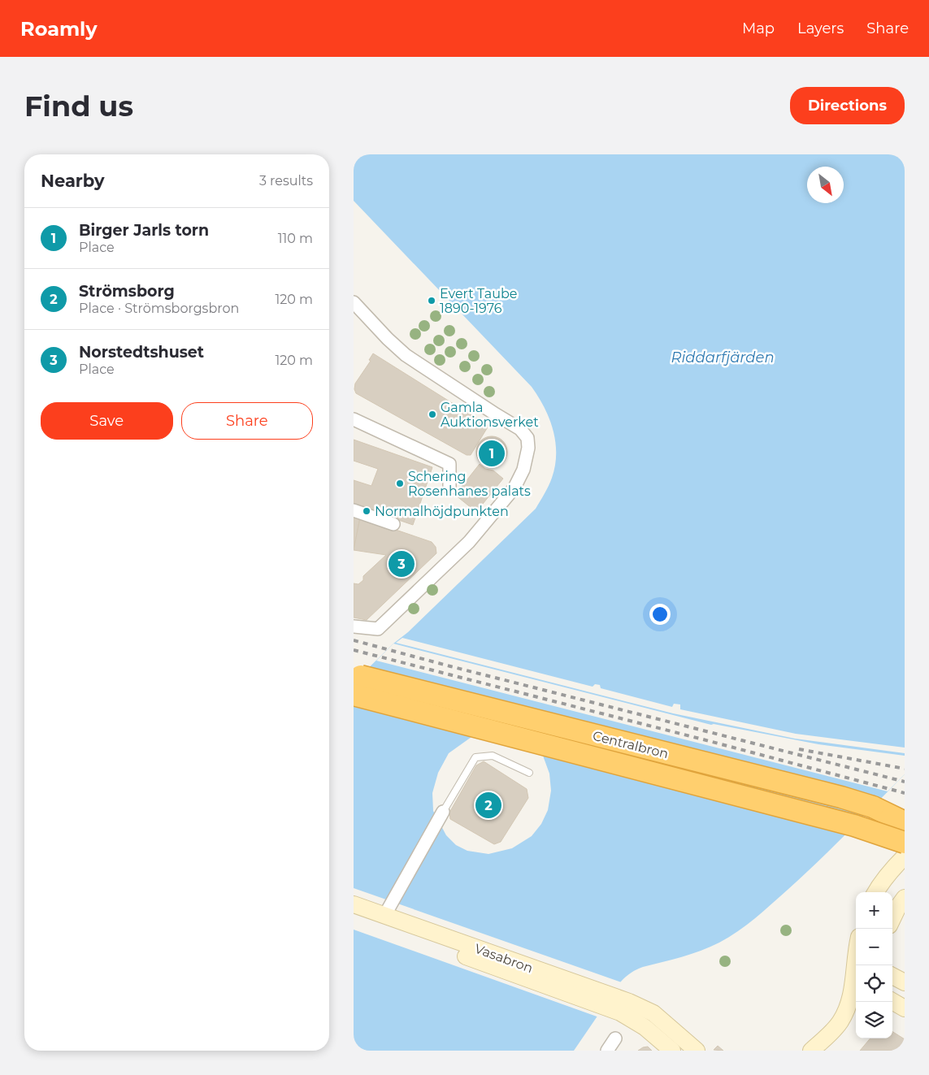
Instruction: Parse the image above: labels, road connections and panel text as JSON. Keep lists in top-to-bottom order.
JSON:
{
  "streets": {
    "highway": ["Centralbron"],
    "street": ["Vasabron"]
  },
  "water": ["Riddarfjärden"],
  "places": [
    "Evert Taube 1890-1976",
    "Gamla Auktionsverket",
    "Schering Rosenhanes palats",
    "Normalhöjdpunkten"
  ],
  "north": "bottom right",
  "page": {
    "header": "Roamly",
    "nav": ["Map", "Layers", "Share"],
    "buttons": [
      "Directions",
      ["Save", "Share"]
    ],
    "title": "Find us",
    "heading": ["Nearby", "3 results"],
    "list": [
      {
        "mark": "1",
        "name": "Birger Jarls torn",
        "note": "Place",
        "value": "110 m"
      },
      {
        "mark": "2",
        "name": "Strömsborg",
        "note": "Place · Strömsborgsbron",
        "value": "120 m"
      },
      {
        "mark": "3",
        "name": "Norstedtshuset",
        "note": "Place",
        "value": "120 m"
      }
    ],
    "pins": ["1", "3", "2"],
    "map_buttons": ["+", "−"]
  }
}
